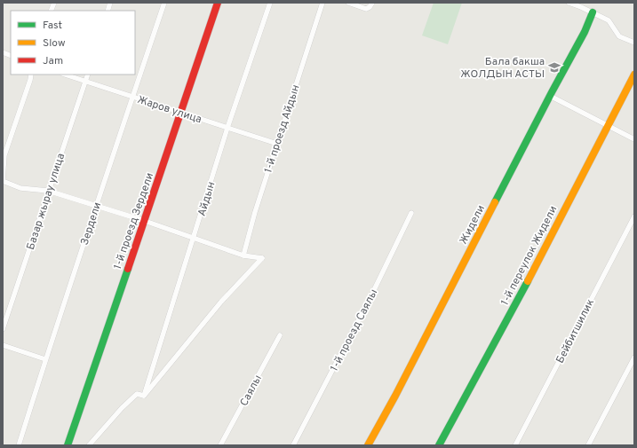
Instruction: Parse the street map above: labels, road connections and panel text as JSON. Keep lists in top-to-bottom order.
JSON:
{
  "streets": {
    "street": [
      "Жаров улица",
      "1-й проезд Айдын",
      "Айдын",
      "Базар жырау улица",
      "1-й проезд Зердели",
      "Зердели",
      "Жидели",
      "1-й переулок Жидели",
      "1-й проезд Саялы",
      "Бейбитшилик",
      "Саялы"
    ]
  },
  "crossings": [
    ["Жаров улица", "1-й проезд Айдын"],
    ["Жаров улица", "Айдын"],
    ["Жаров улица", "Базар жырау улица"],
    ["Жаров улица", "1-й проезд Зердели"],
    ["Жаров улица", "Зердели"]
  ],
  "places": {
    "school or university": ["Бала бакша ЖОЛДЫН АСТЫ"]
  },
  "legend": ["Fast", "Slow", "Jam"]
}
